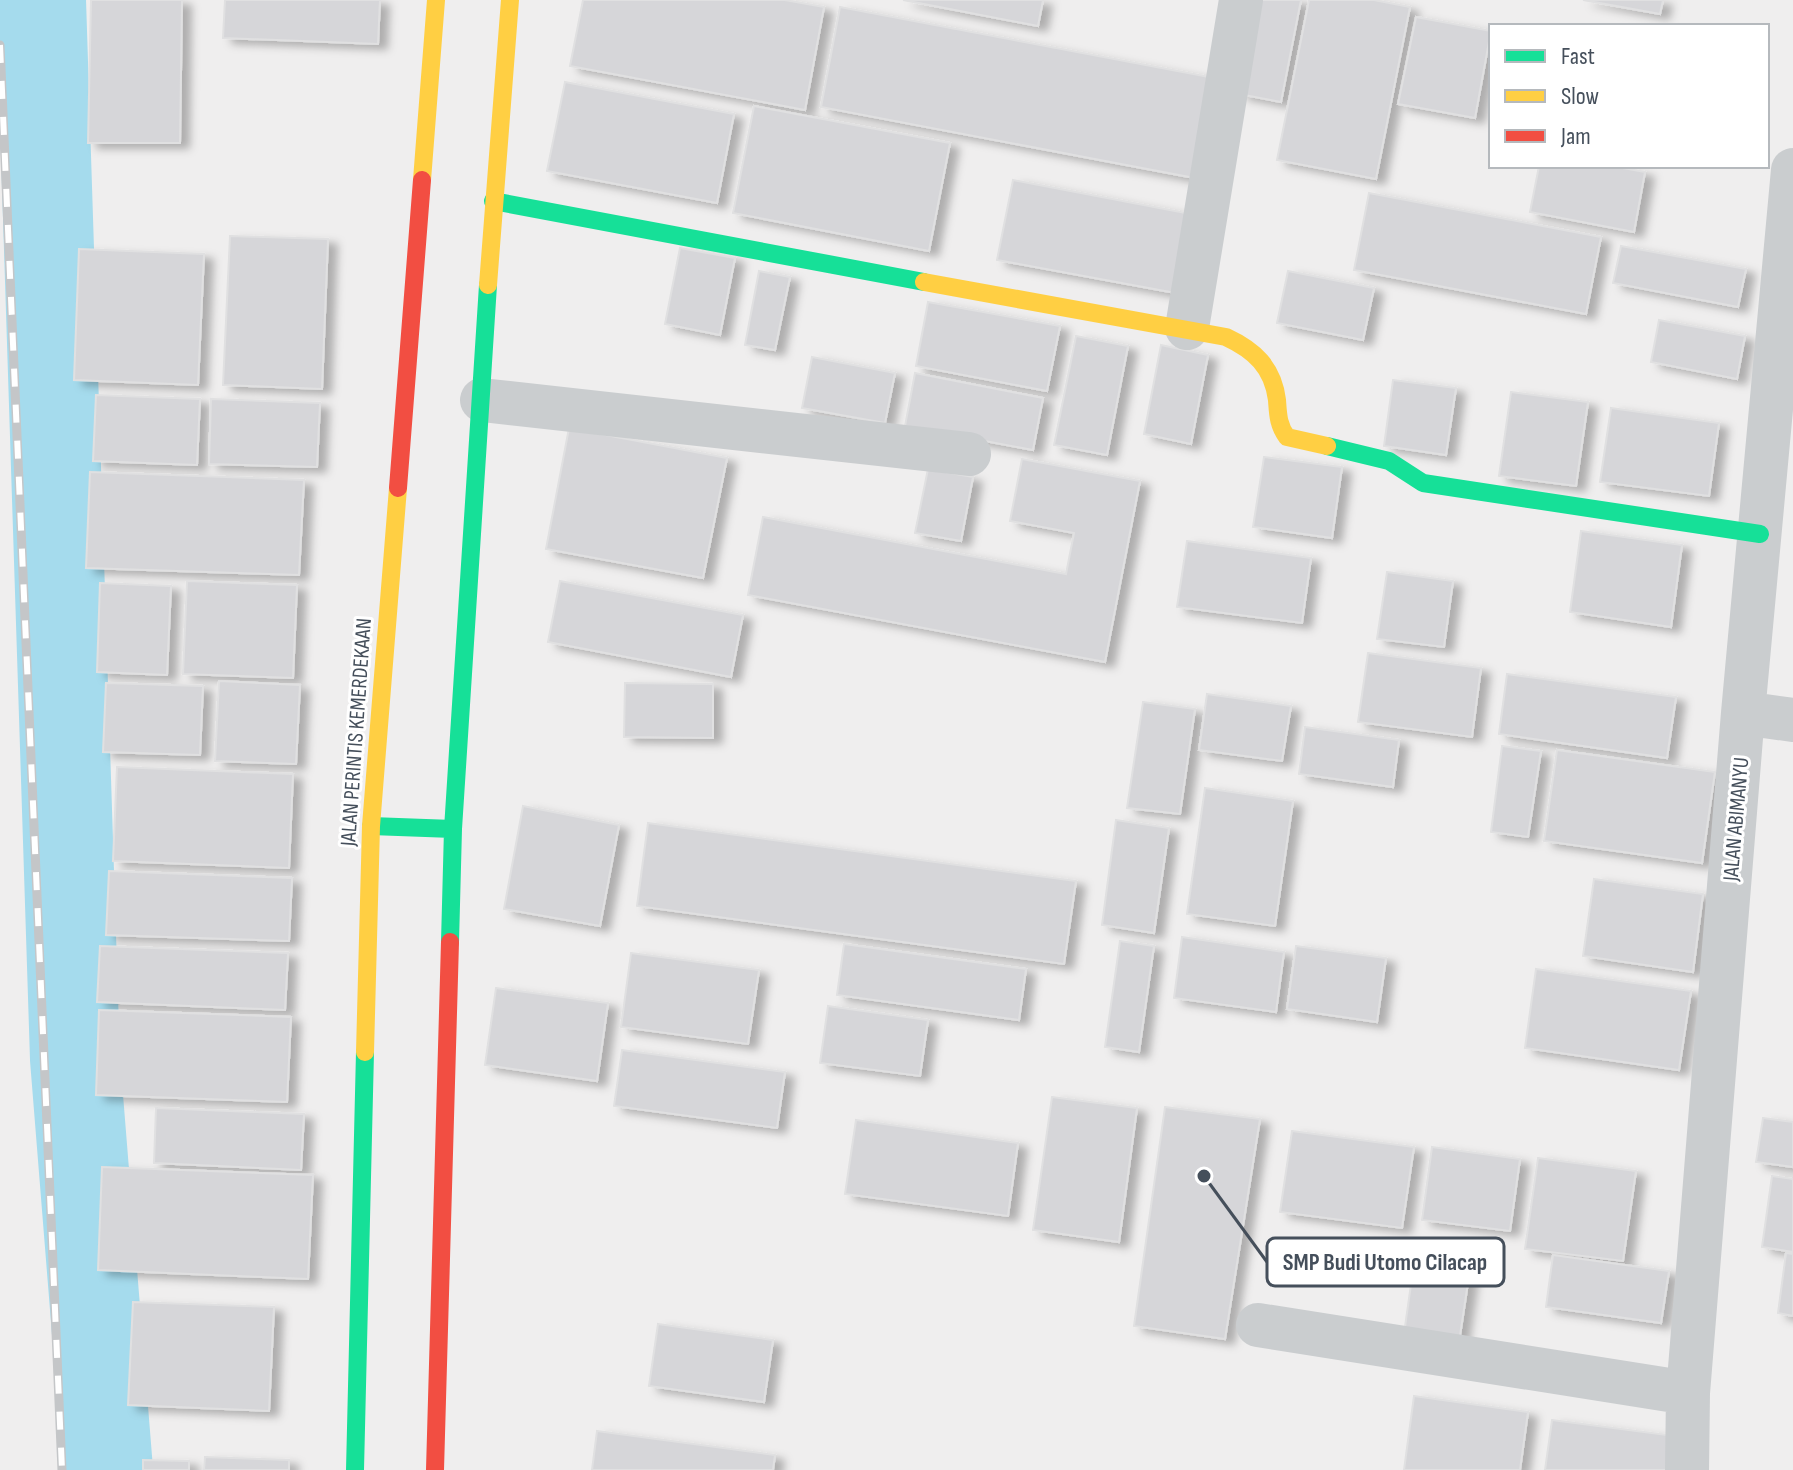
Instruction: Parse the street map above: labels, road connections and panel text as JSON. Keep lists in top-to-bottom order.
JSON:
{
  "streets": {
    "main road": ["JALAN PERINTIS KEMERDEKAAN"],
    "street": ["JALAN ABIMANYU"]
  },
  "places": ["SMP Budi Utomo Cilacap"],
  "legend": ["Fast", "Slow", "Jam"]
}
